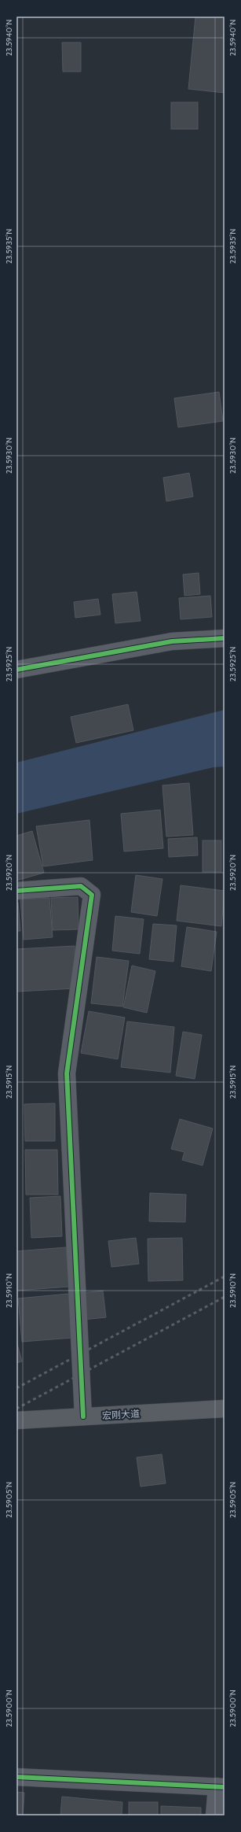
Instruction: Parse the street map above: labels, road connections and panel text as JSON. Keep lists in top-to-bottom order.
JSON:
{
  "streets": {
    "street": ["宏刚大道"]
  },
  "coordinates": [
    "23.5940°N",
    "23.5935°N",
    "23.5930°N",
    "23.5925°N",
    "23.5920°N",
    "23.5915°N",
    "23.5910°N",
    "23.5905°N",
    "23.5900°N"
  ]
}
